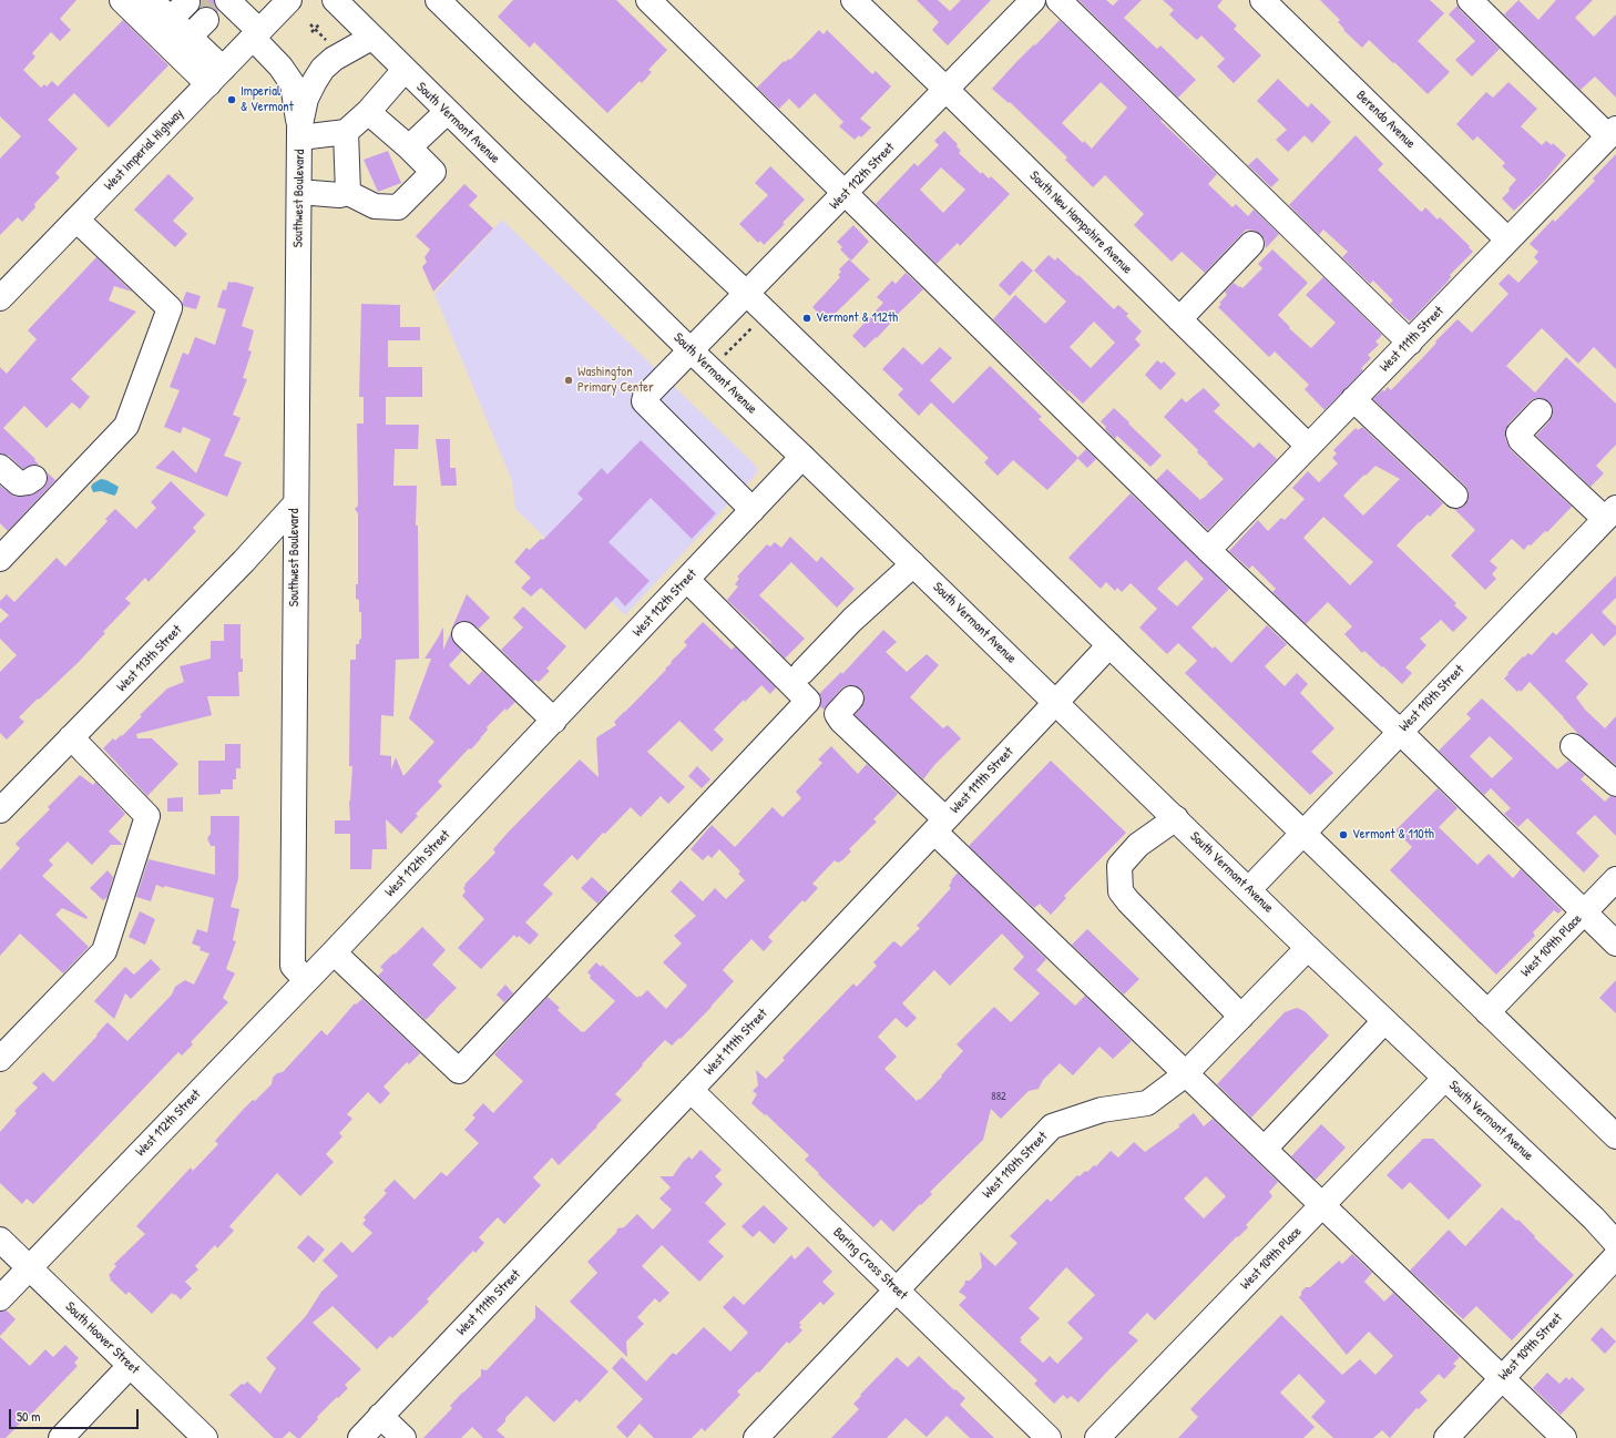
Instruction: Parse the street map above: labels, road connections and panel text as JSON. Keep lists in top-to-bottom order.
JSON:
{
  "streets": {
    "street": [
      "Berendo Avenue",
      "South Vermont Avenue",
      "West Imperial Highway",
      "West 112th Street",
      "Southwest Boulevard",
      "South New Hampshire Avenue",
      "West 111th Street",
      "West 113th Street",
      "West 110th Street",
      "West 109th Place",
      "Baring Cross Street",
      "South Hoover Street",
      "West 109th Street"
    ]
  },
  "crossings": [
    ["Berendo Avenue", "West 111th Street"],
    ["South Vermont Avenue", "West 112th Street"],
    ["South Vermont Avenue", "West 111th Street"],
    ["South Vermont Avenue", "West 110th Street"],
    ["South Vermont Avenue", "West 109th Place"],
    ["West 112th Street", "Southwest Boulevard"],
    ["West 112th Street", "South New Hampshire Avenue"],
    ["West 112th Street", "South Hoover Street"],
    ["Southwest Boulevard", "West 113th Street"],
    ["South New Hampshire Avenue", "West 111th Street"],
    ["West 111th Street", "Baring Cross Street"],
    ["West 110th Street", "Baring Cross Street"]
  ],
  "places": [
    "Imperial & Vermont",
    "Vermont & 112th",
    "Washington Primary Center",
    "Vermont & 110th"
  ],
  "house_numbers": ["882"],
  "scale_bar": "50 m"
}
